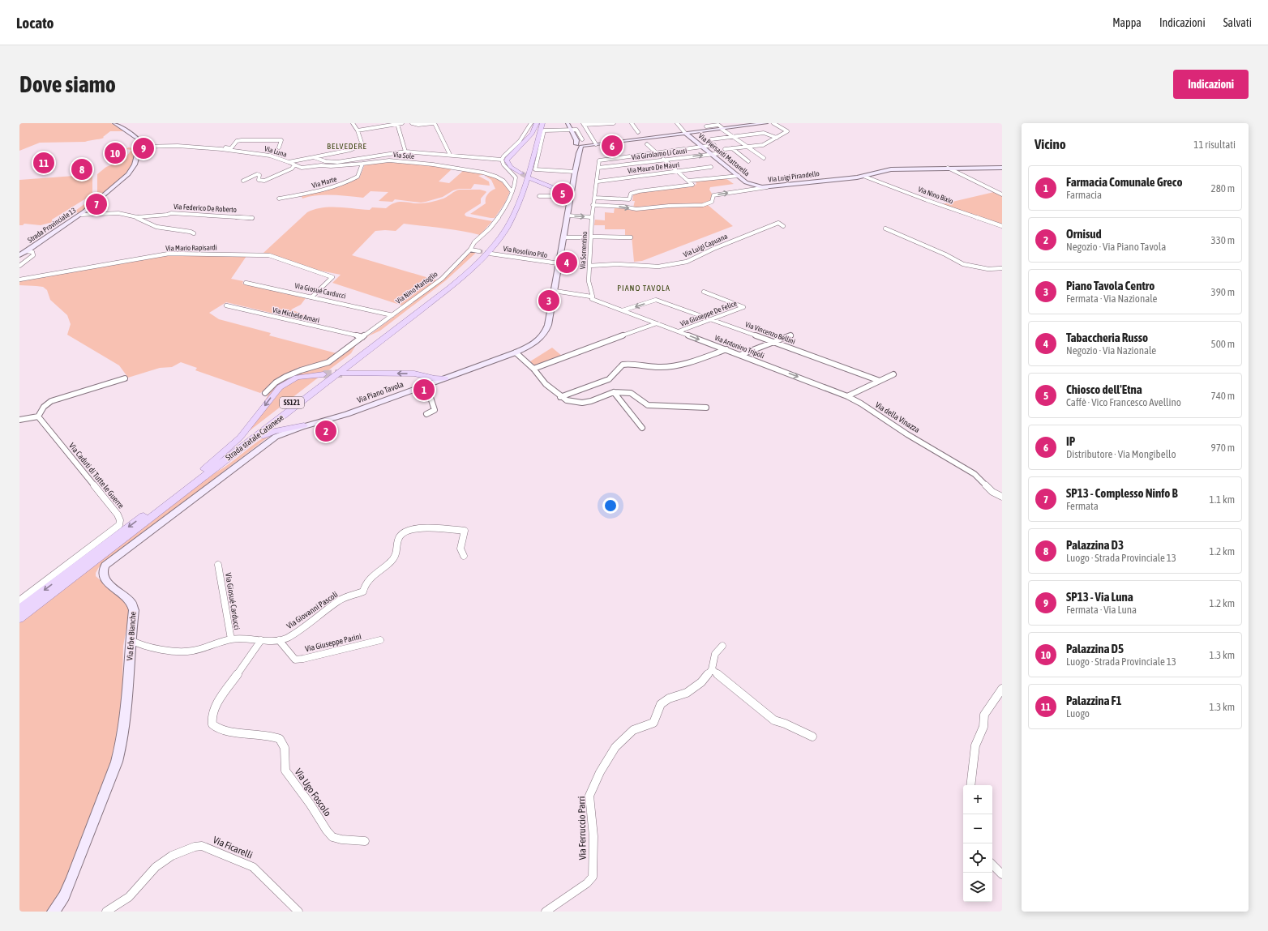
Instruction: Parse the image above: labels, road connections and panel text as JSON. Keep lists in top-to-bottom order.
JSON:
{
  "streets": {
    "main road": ["SS121", "Strada statale Catanese"],
    "street": [
      "Via Luna",
      "Via Girolamo Li Causi",
      "Via Piersanti Mattarella",
      "Via Sole",
      "Via Mauro De Mauri",
      "Via Luigi Pirandello",
      "Via Marte",
      "Via Nino Bixio",
      "Via Federico De Roberto",
      "Strada Provinciale 13",
      "Via Luigi Capuana",
      "Via Mario Rapisardi",
      "Via Sorrentino",
      "Via Rosolino Pilo",
      "Via Nino Martoglio",
      "Via Giosué Carducci",
      "Via Giuseppe De Felice",
      "Via Michele Amari",
      "Via Vincenzo Bellini",
      "Via Antonino Tripoli",
      "Via Piano Tavola",
      "Via della Vinazza",
      "Via Caduti di Tutte le Guerre",
      "Via Giovanni Pascoli",
      "Via Erbe Bianche",
      "Via Giuseppe Parini",
      "Via Ugo Foscolo",
      "Via Ferruccio Parri",
      "Via Ficarelli"
    ]
  },
  "crossings": [
    ["Via Luna", "Via Sole"],
    ["Via Luna", "Strada Provinciale 13"],
    ["Via Luna", "Via Nino Martoglio"],
    ["Via Girolamo Li Causi", "Via Piersanti Mattarella"],
    ["Via Girolamo Li Causi", "Via Sorrentino"],
    ["Via Piersanti Mattarella", "Via Luigi Pirandello"],
    ["Via Sole", "Via Marte"],
    ["Via Sole", "Via Nino Martoglio"],
    ["Via Mauro De Mauri", "Via Sorrentino"],
    ["Via Luigi Pirandello", "Via Nino Bixio"],
    ["Via Luigi Pirandello", "Via Sorrentino"],
    ["Via Federico De Roberto", "Strada Provinciale 13"],
    ["Via Luigi Capuana", "Via Sorrentino"],
    ["Via Mario Rapisardi", "Via Giosué Carducci"],
    ["Via Sorrentino", "Via Antonino Tripoli"],
    ["Via Rosolino Pilo", "Via Piano Tavola"],
    ["Via Nino Martoglio", "Via Giosué Carducci"],
    ["Via Nino Martoglio", "Via Michele Amari"],
    ["Via Giosué Carducci", "Via Giovanni Pascoli"],
    ["Via Giuseppe De Felice", "Via Vincenzo Bellini"],
    ["Via Giuseppe De Felice", "Via Antonino Tripoli"],
    ["Via Vincenzo Bellini", "Via Antonino Tripoli"],
    ["Via Antonino Tripoli", "Via Piano Tavola"],
    ["Via Antonino Tripoli", "Via della Vinazza"],
    ["Via Piano Tavola", "Via Erbe Bianche"],
    ["SS121", "Strada statale Catanese"],
    ["Via Giovanni Pascoli", "Via Erbe Bianche"],
    ["Via Giovanni Pascoli", "Via Giuseppe Parini"],
    ["Via Giovanni Pascoli", "Via Ugo Foscolo"]
  ],
  "one_way": ["Via Antonino Tripoli"],
  "districts": ["BELVEDERE", "PIANO TAVOLA"],
  "page": {
    "header": "Locato",
    "nav": ["Mappa", "Indicazioni", "Salvati"],
    "buttons": "Indicazioni",
    "title": "Dove siamo",
    "heading": ["Vicino", "11 risultati"],
    "pins": [
      "6",
      "9",
      "10",
      "11",
      "8",
      "5",
      "7",
      "4",
      "3",
      "1",
      "2"
    ],
    "list": [
      {
        "mark": "1",
        "name": "Farmacia Comunale Greco",
        "note": "Farmacia",
        "value": "280 m"
      },
      {
        "mark": "2",
        "name": "Ornisud",
        "note": "Negozio · Via Piano Tavola",
        "value": "330 m"
      },
      {
        "mark": "3",
        "name": "Piano Tavola Centro",
        "note": "Fermata · Via Nazionale",
        "value": "390 m"
      },
      {
        "mark": "4",
        "name": "Tabaccheria Russo",
        "note": "Negozio · Via Nazionale",
        "value": "500 m"
      },
      {
        "mark": "5",
        "name": "Chiosco dell'Etna",
        "note": "Caffè · Vico Francesco Avellino",
        "value": "740 m"
      },
      {
        "mark": "6",
        "name": "IP",
        "note": "Distributore · Via Mongibello",
        "value": "970 m"
      },
      {
        "mark": "7",
        "name": "SP13 - Complesso Ninfo B",
        "note": "Fermata",
        "value": "1.1 km"
      },
      {
        "mark": "8",
        "name": "Palazzina D3",
        "note": "Luogo · Strada Provinciale 13",
        "value": "1.2 km"
      },
      {
        "mark": "9",
        "name": "SP13 - Via Luna",
        "note": "Fermata · Via Luna",
        "value": "1.2 km"
      },
      {
        "mark": "10",
        "name": "Palazzina D5",
        "note": "Luogo · Strada Provinciale 13",
        "value": "1.3 km"
      },
      {
        "mark": "11",
        "name": "Palazzina F1",
        "note": "Luogo",
        "value": "1.3 km"
      }
    ],
    "map_buttons": ["+", "−"]
  }
}
